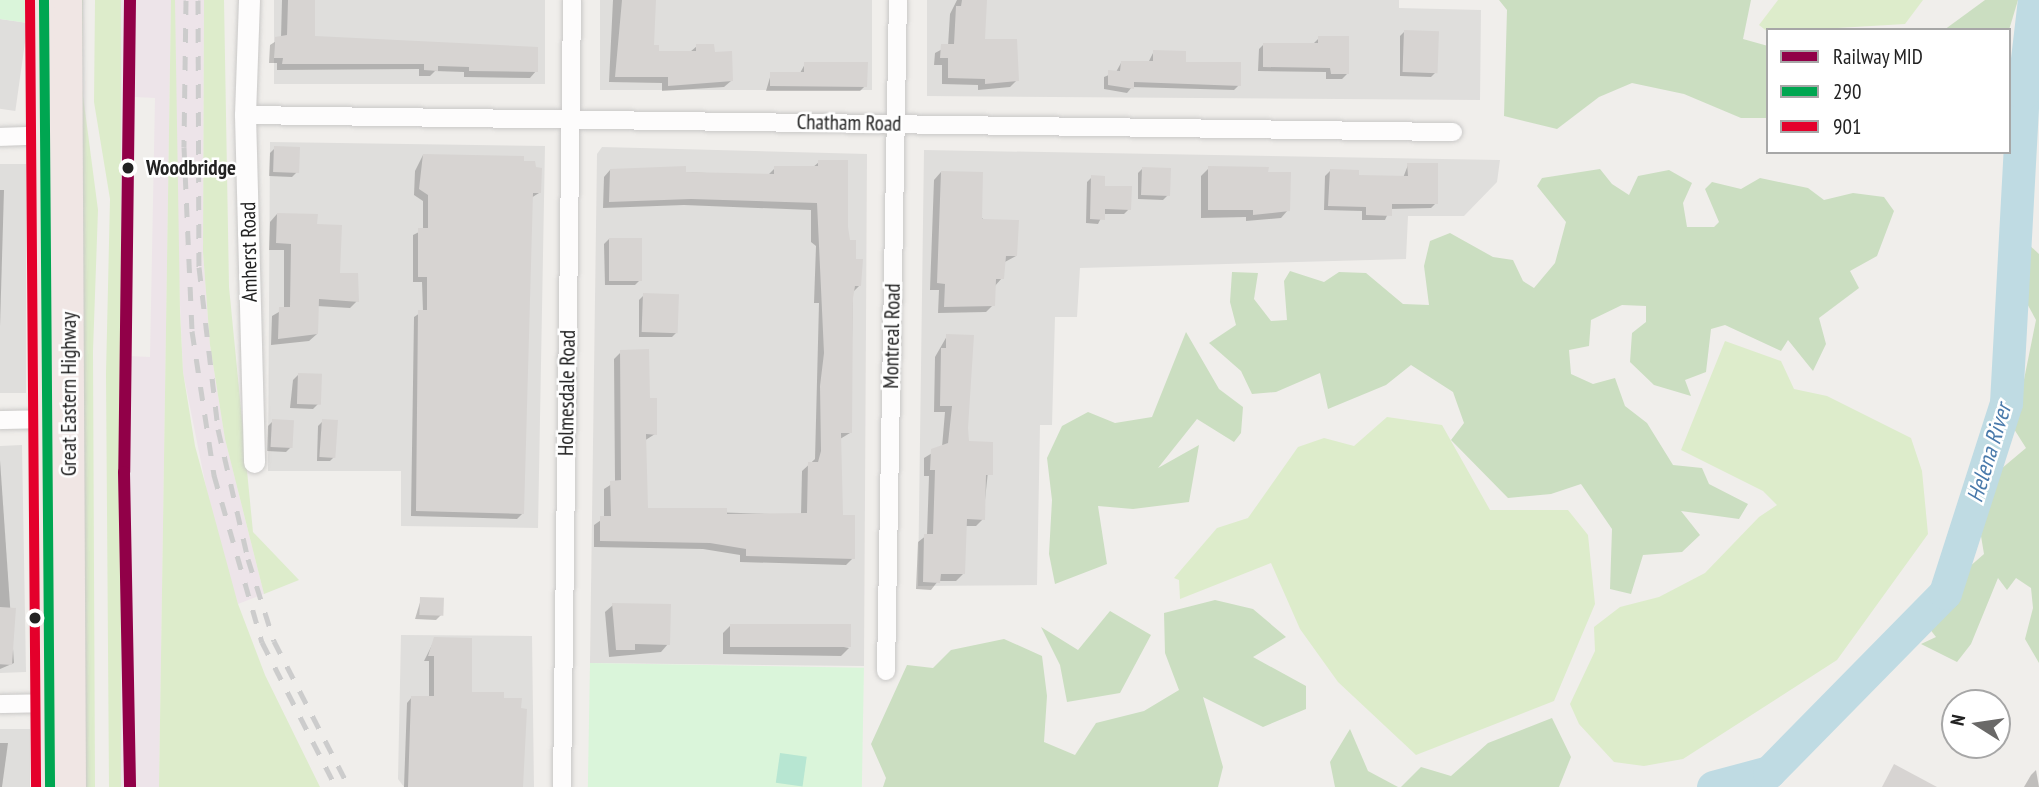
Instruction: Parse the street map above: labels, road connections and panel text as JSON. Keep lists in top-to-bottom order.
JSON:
{
  "streets": {
    "highway": ["Great Eastern Highway"],
    "street": [
      "Chatham Road",
      "Amherst Road",
      "Montreal Road",
      "Holmesdale Road"
    ]
  },
  "crossings": [
    ["Chatham Road", "Amherst Road"],
    ["Chatham Road", "Montreal Road"],
    ["Chatham Road", "Holmesdale Road"]
  ],
  "water": ["Helena River"],
  "places": ["Woodbridge"],
  "lines": ["rail line MID", "transit line 290", "transit line 901"],
  "legend": ["Railway MID", "290", "901"],
  "north": "left"
}
